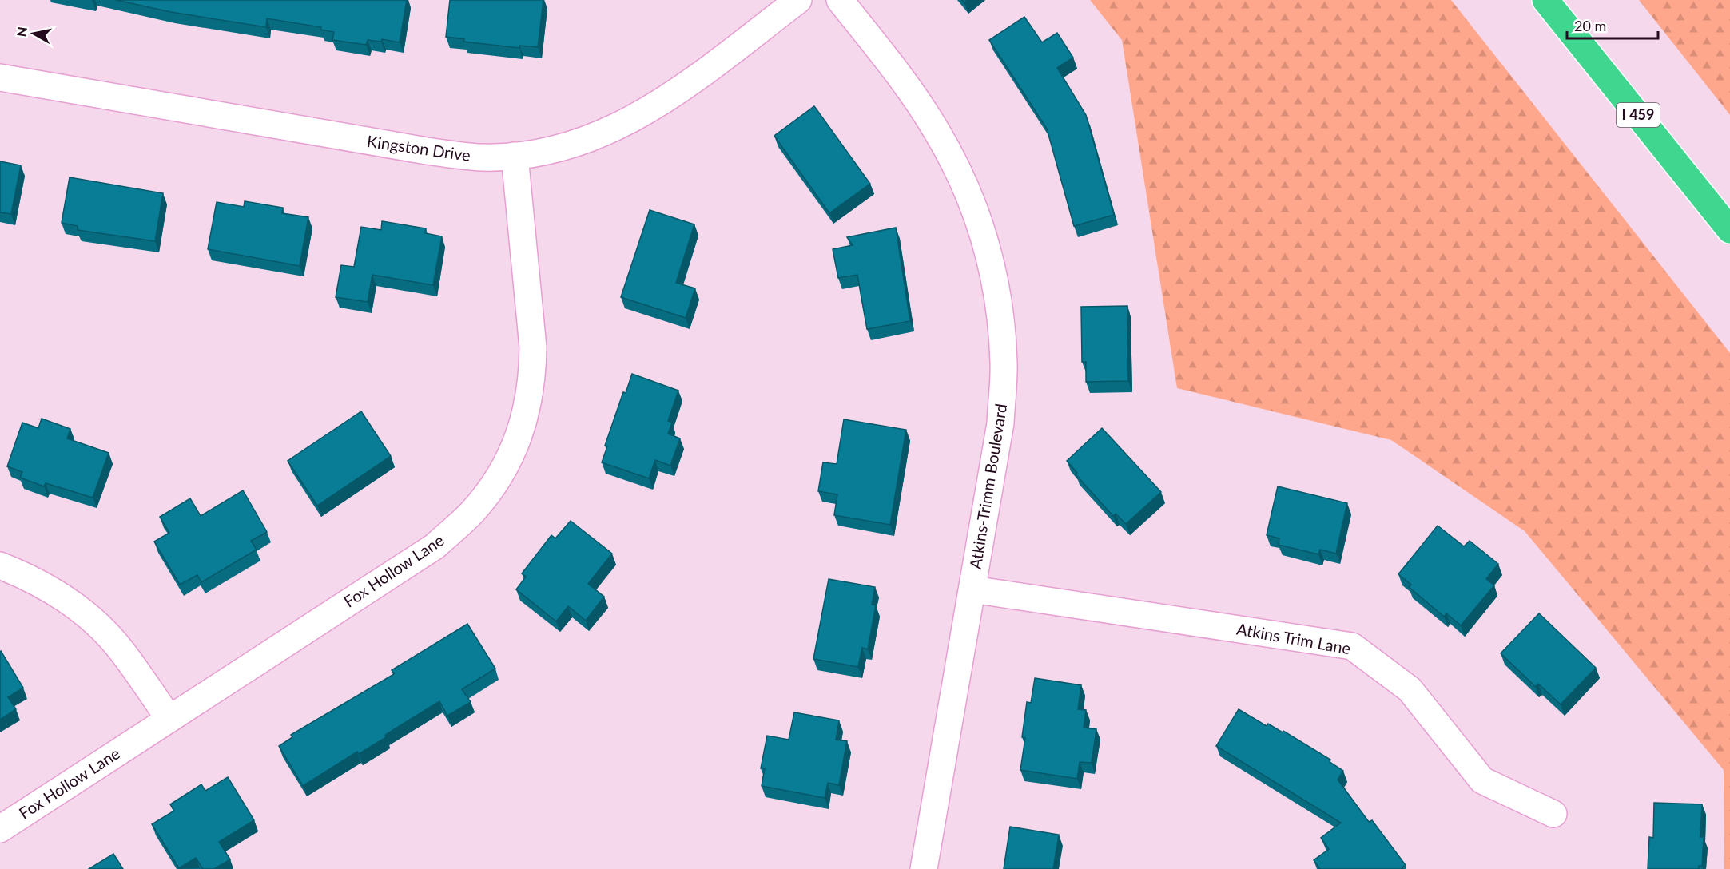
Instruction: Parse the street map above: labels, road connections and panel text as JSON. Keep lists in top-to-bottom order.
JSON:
{
  "streets": {
    "highway": ["I 459"],
    "street": [
      "Kingston Drive",
      "Atkins-Trimm Boulevard",
      "Fox Hollow Lane",
      "Atkins Trim Lane"
    ]
  },
  "crossings": [
    ["Kingston Drive", "Fox Hollow Lane"],
    ["Atkins-Trimm Boulevard", "Atkins Trim Lane"]
  ],
  "scale_bar": "20 m",
  "north": "left"
}
